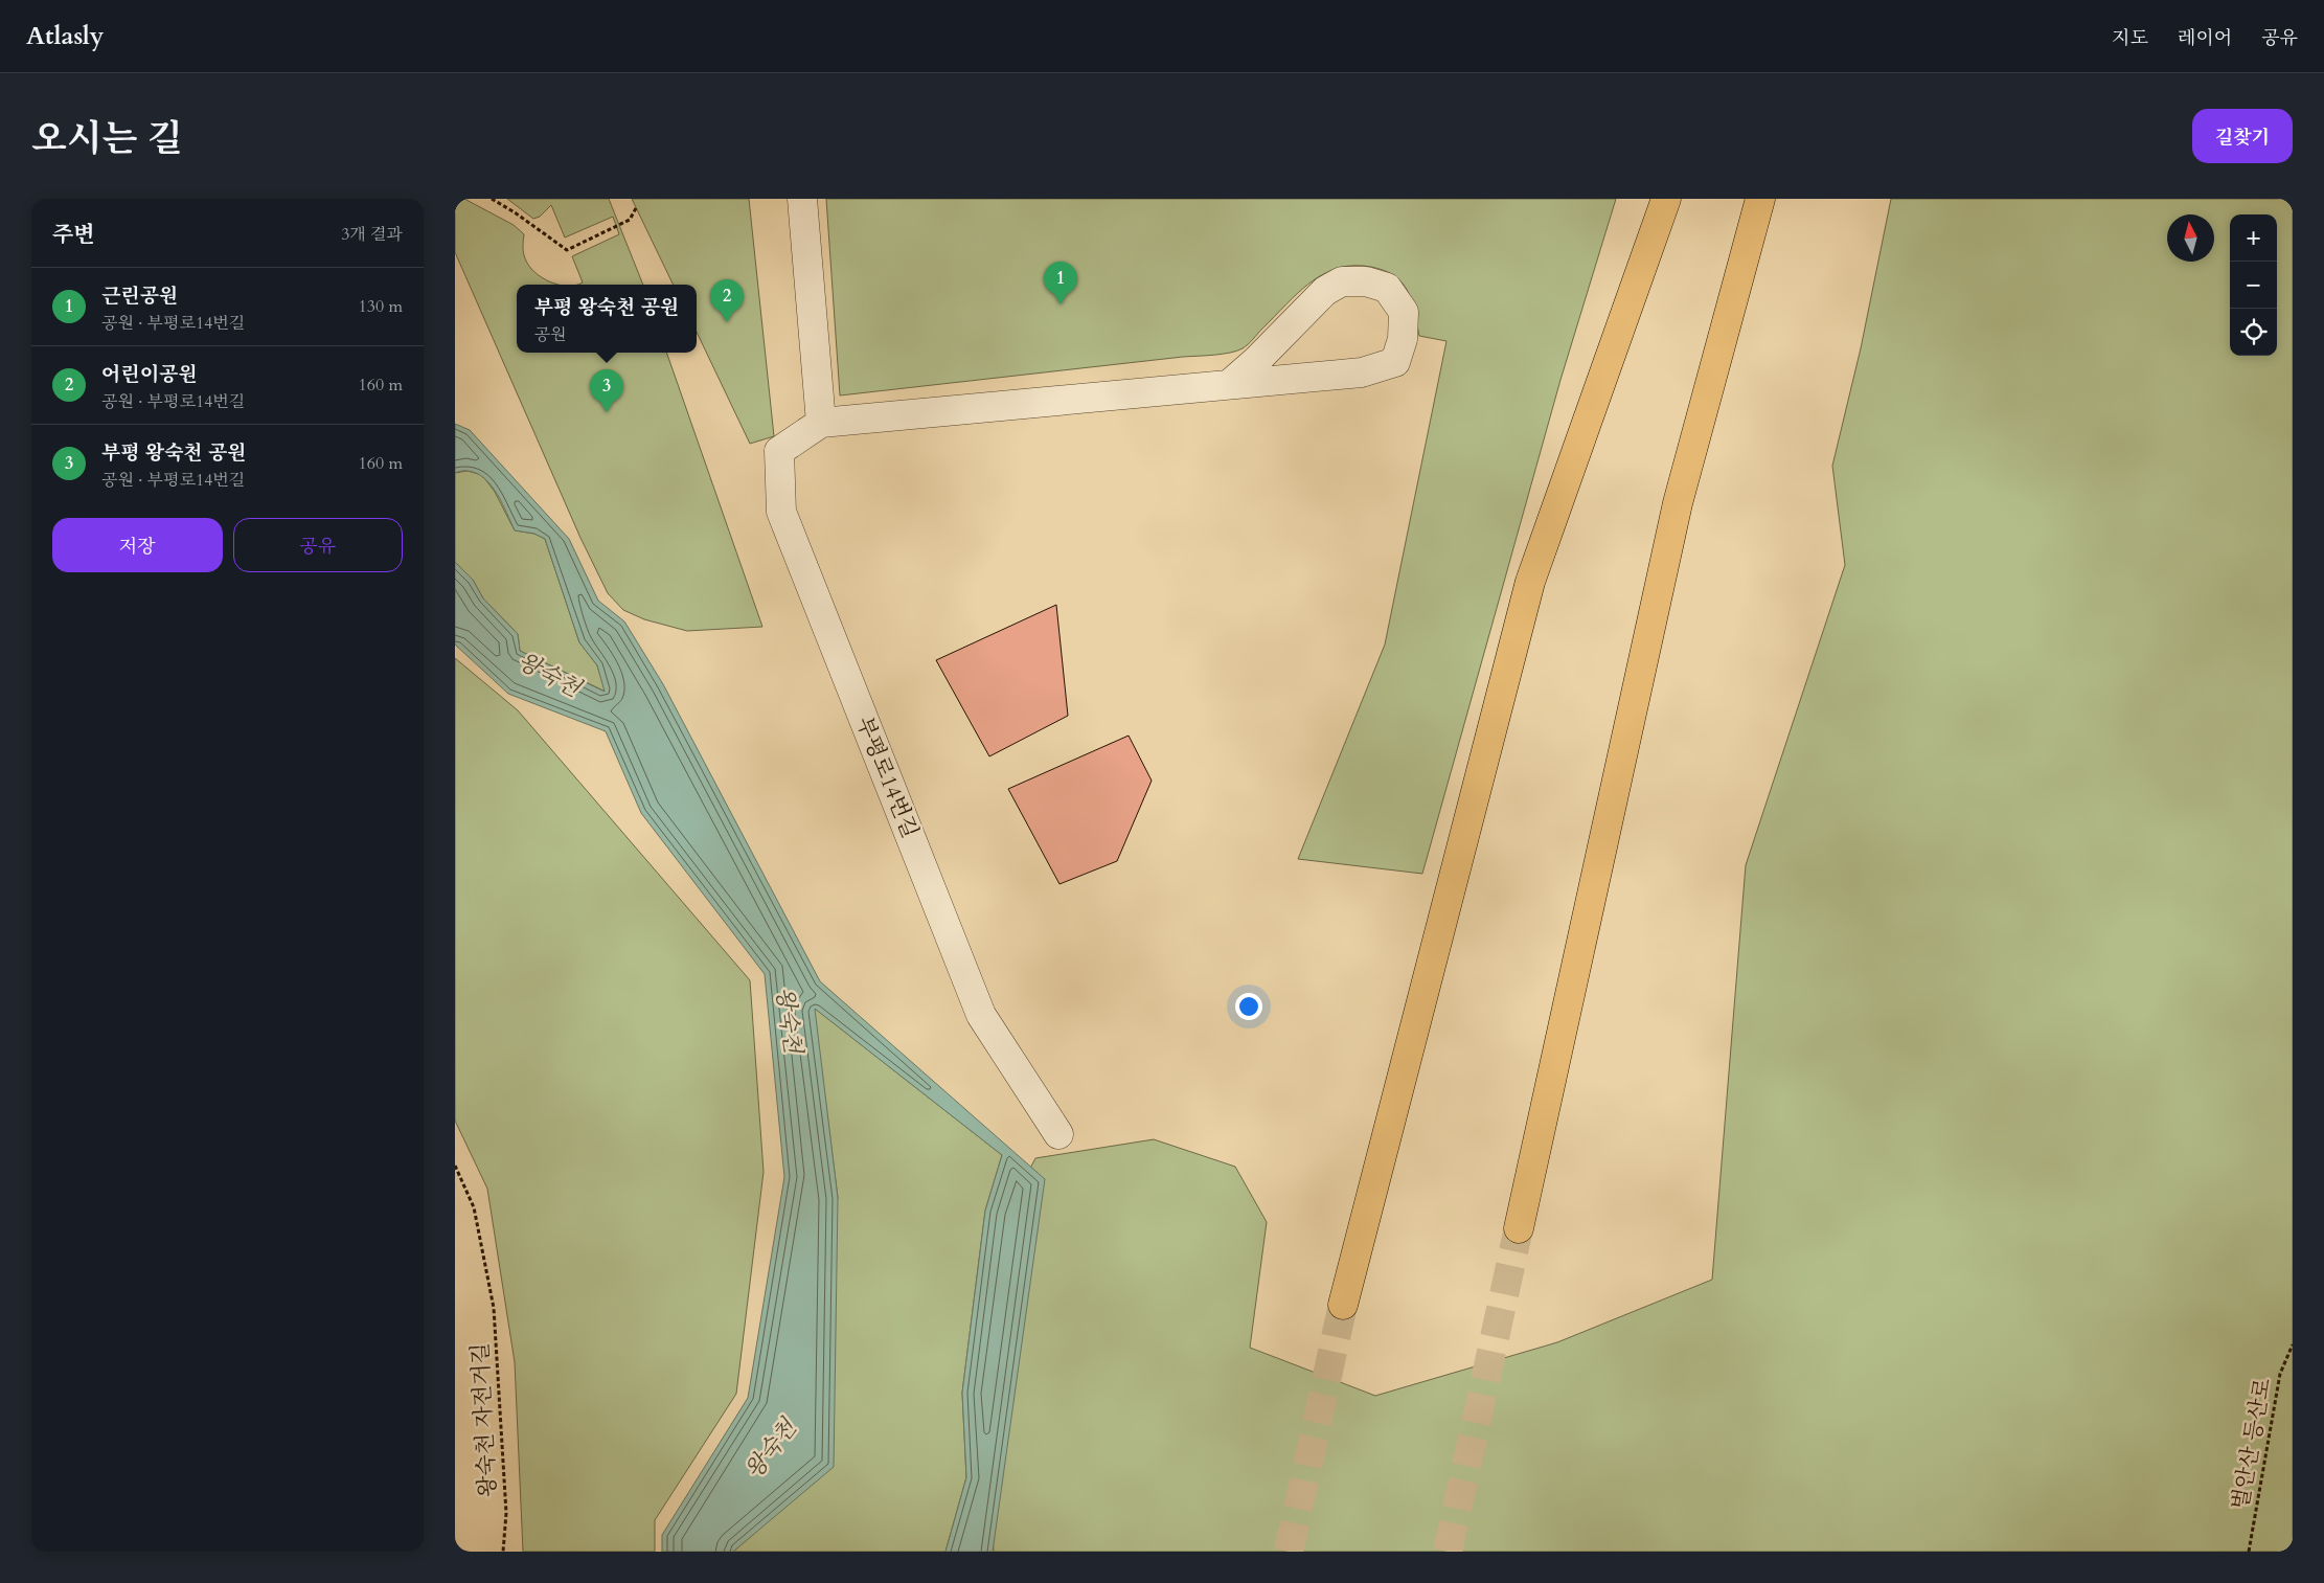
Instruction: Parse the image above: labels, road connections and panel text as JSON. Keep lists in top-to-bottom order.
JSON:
{
  "streets": {
    "street": ["부평로14번길"],
    "path": ["왕숙천 자전거길", "벌안산 등산로"]
  },
  "water": ["왕숙천"],
  "north": "top",
  "page": {
    "header": "Atlasly",
    "nav": ["지도", "레이어", "공유"],
    "title": "오시는 길",
    "buttons": [
      "길찾기",
      ["저장", "공유"]
    ],
    "heading": ["주변", "3개 결과"],
    "map_buttons": ["+", "−"],
    "pins": ["1", "2", "3"],
    "list": [
      {
        "mark": "1",
        "name": "근린공원",
        "note": "공원 · 부평로14번길",
        "value": "130 m"
      },
      {
        "mark": "2",
        "name": "어린이공원",
        "note": "공원 · 부평로14번길",
        "value": "160 m"
      },
      {
        "mark": "3",
        "name": "부평 왕숙천 공원",
        "note": "공원 · 부평로14번길",
        "value": "160 m"
      }
    ],
    "popup": ["부평 왕숙천 공원", "공원"]
  }
}
